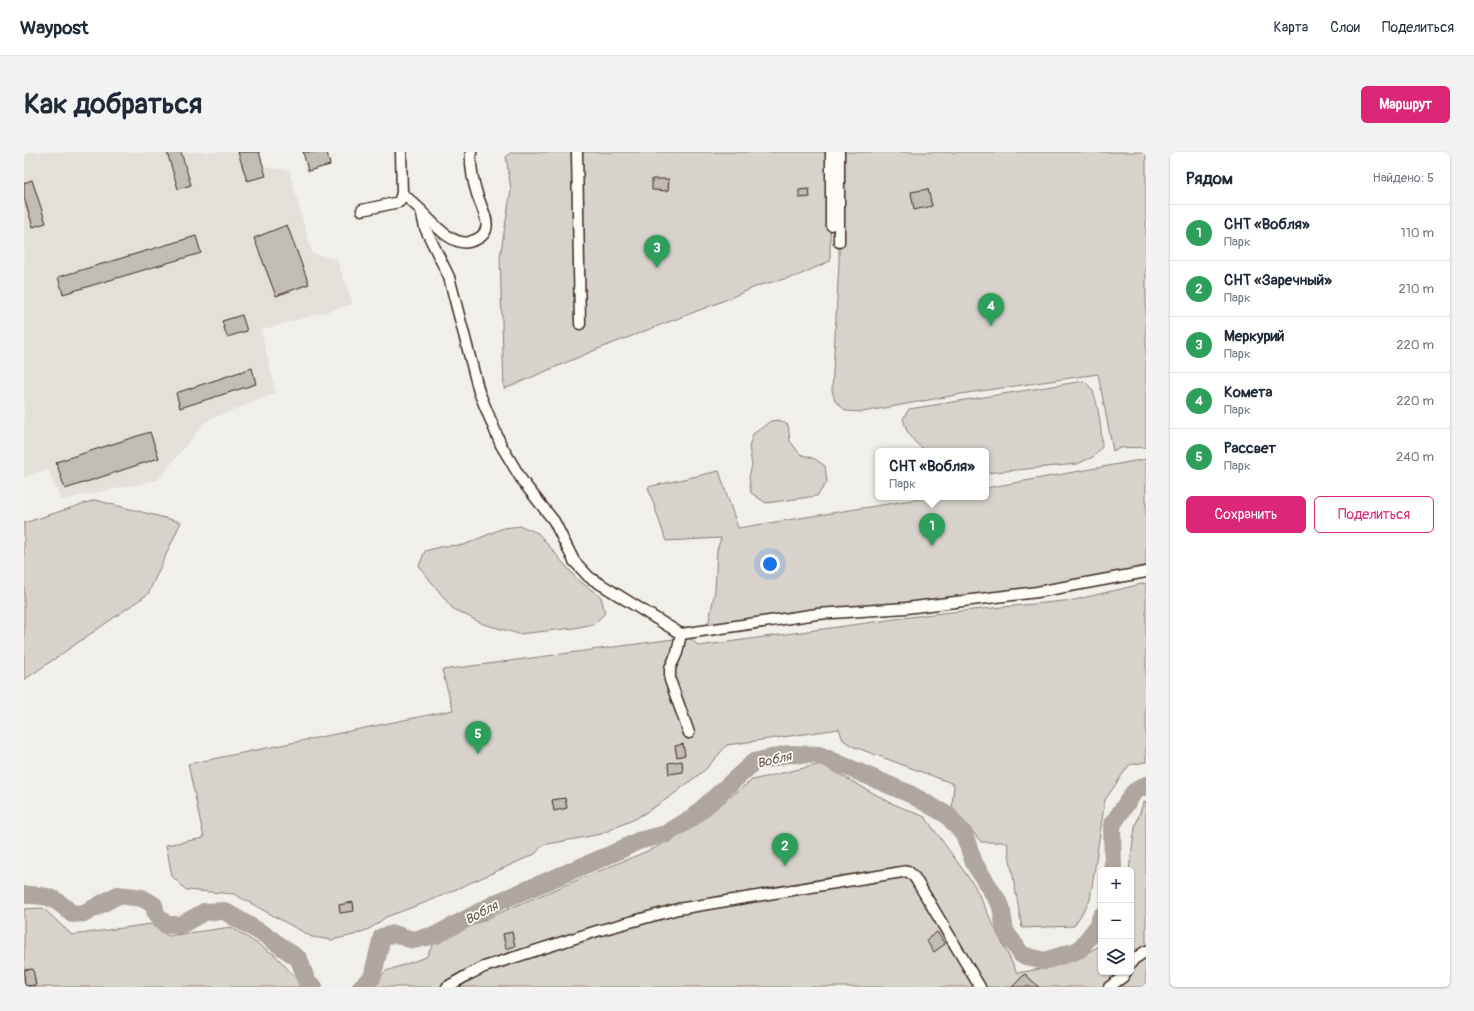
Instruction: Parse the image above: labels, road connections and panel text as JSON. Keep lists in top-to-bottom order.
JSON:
{
  "water": ["Вобля"],
  "page": {
    "header": "Waypost",
    "nav": ["Карта", "Слои", "Поделиться"],
    "buttons": [
      "Маршрут",
      ["Сохранить", "Поделиться"]
    ],
    "title": "Как добраться",
    "heading": ["Рядом", "Найдено: 5"],
    "list": [
      {
        "mark": "1",
        "name": "СНТ «Вобля»",
        "note": "Парк",
        "value": "110 m"
      },
      {
        "mark": "2",
        "name": "СНТ «Заречный»",
        "note": "Парк",
        "value": "210 m"
      },
      {
        "mark": "3",
        "name": "Меркурий",
        "note": "Парк",
        "value": "220 m"
      },
      {
        "mark": "4",
        "name": "Комета",
        "note": "Парк",
        "value": "220 m"
      },
      {
        "mark": "5",
        "name": "Рассвет",
        "note": "Парк",
        "value": "240 m"
      }
    ],
    "pins": [
      "3",
      "4",
      "1",
      "5",
      "2"
    ],
    "popup": ["СНТ «Вобля»", "Парк"],
    "map_buttons": ["+", "−"]
  }
}
